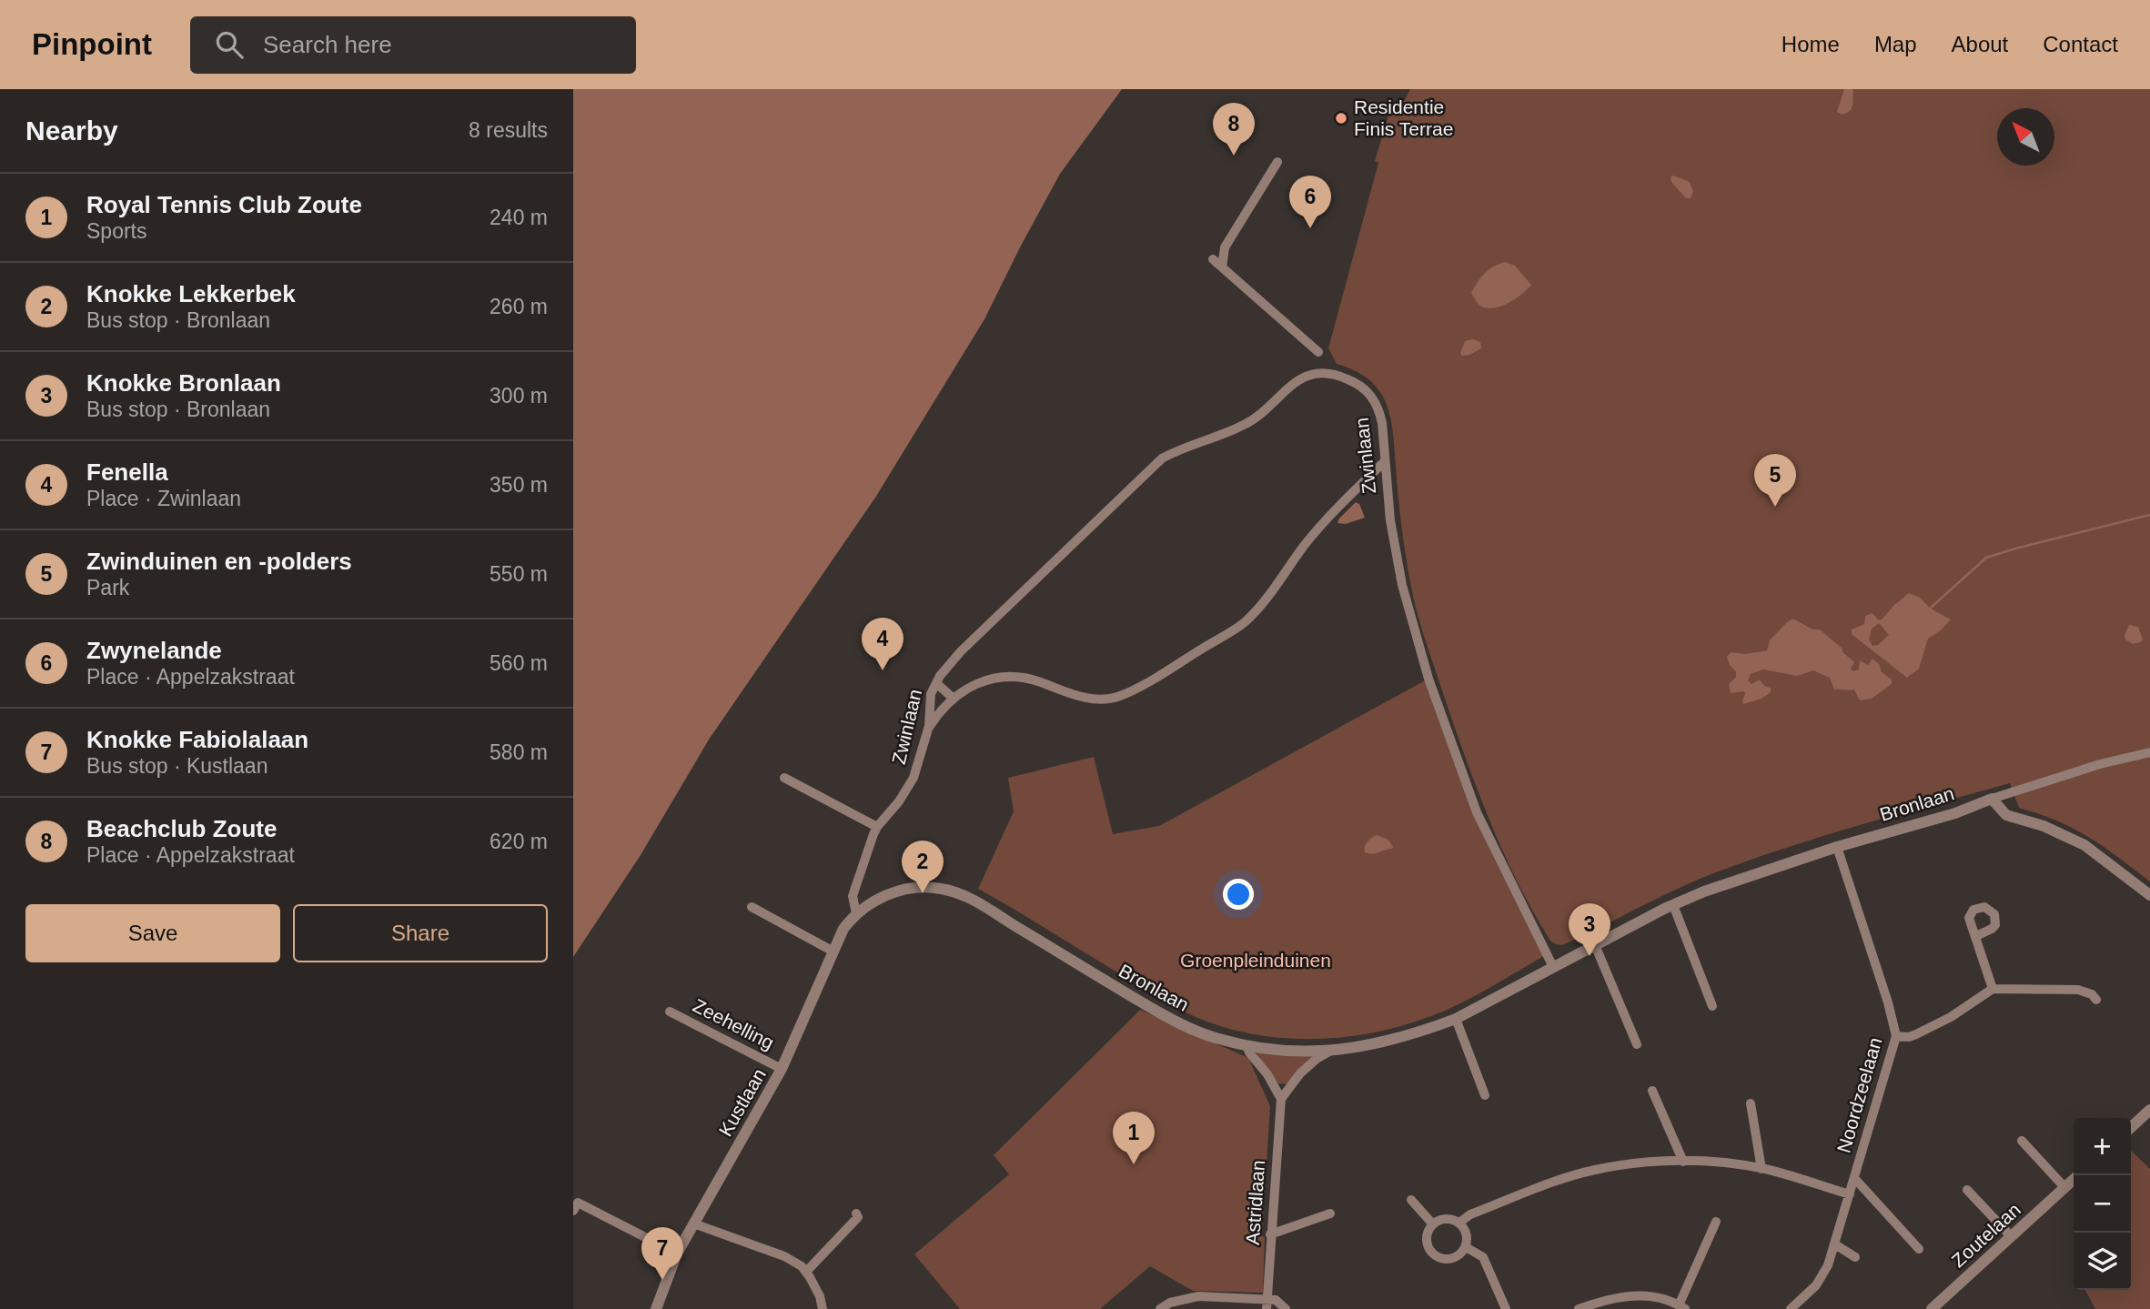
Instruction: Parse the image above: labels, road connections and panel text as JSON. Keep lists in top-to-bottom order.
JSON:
{
  "streets": {
    "street": [
      "Zwinlaan",
      "Bronlaan",
      "Zeehelling",
      "Noordzeelaan",
      "Kustlaan",
      "Astridlaan",
      "Zoutelaan"
    ]
  },
  "crossings": [
    ["Zwinlaan", "Bronlaan"],
    ["Zwinlaan", "Kustlaan"],
    ["Bronlaan", "Noordzeelaan"],
    ["Bronlaan", "Kustlaan"],
    ["Zeehelling", "Kustlaan"]
  ],
  "parks": ["Groenpleinduinen"],
  "places": ["Residentie Finis Terrae"],
  "north": "top left",
  "page": {
    "header": "Pinpoint",
    "search": "Search here",
    "nav": [
      "Home",
      "Map",
      "About",
      "Contact"
    ],
    "heading": ["Nearby", "8 results"],
    "pins": [
      "8",
      "6",
      "5",
      "4",
      "2",
      "3",
      "1",
      "7"
    ],
    "list": [
      {
        "mark": "1",
        "name": "Royal Tennis Club Zoute",
        "note": "Sports",
        "value": "240 m"
      },
      {
        "mark": "2",
        "name": "Knokke Lekkerbek",
        "note": "Bus stop · Bronlaan",
        "value": "260 m"
      },
      {
        "mark": "3",
        "name": "Knokke Bronlaan",
        "note": "Bus stop · Bronlaan",
        "value": "300 m"
      },
      {
        "mark": "4",
        "name": "Fenella",
        "note": "Place · Zwinlaan",
        "value": "350 m"
      },
      {
        "mark": "5",
        "name": "Zwinduinen en -polders",
        "note": "Park",
        "value": "550 m"
      },
      {
        "mark": "6",
        "name": "Zwynelande",
        "note": "Place · Appelzakstraat",
        "value": "560 m"
      },
      {
        "mark": "7",
        "name": "Knokke Fabiolalaan",
        "note": "Bus stop · Kustlaan",
        "value": "580 m"
      },
      {
        "mark": "8",
        "name": "Beachclub Zoute",
        "note": "Place · Appelzakstraat",
        "value": "620 m"
      }
    ],
    "buttons": ["Save", "Share"],
    "map_buttons": ["+", "−"]
  }
}
